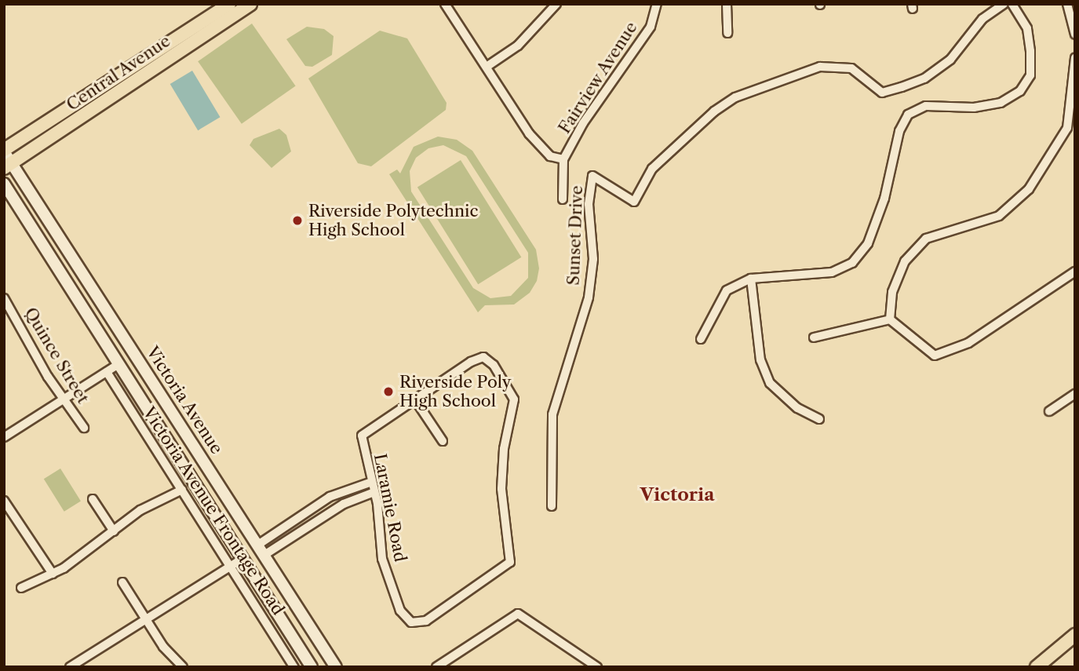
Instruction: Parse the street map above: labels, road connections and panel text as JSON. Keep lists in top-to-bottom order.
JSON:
{
  "streets": {
    "main road": ["Central Avenue", "Victoria Avenue"],
    "street": [
      "Fairview Avenue",
      "Sunset Drive",
      "Quince Street",
      "Laramie Road",
      "Victoria Avenue Frontage Road"
    ]
  },
  "crossings": [
    ["Central Avenue", "Victoria Avenue"]
  ],
  "districts": ["Victoria"],
  "places": ["Riverside Polytechnic High School", "Riverside Poly High School"]
}
